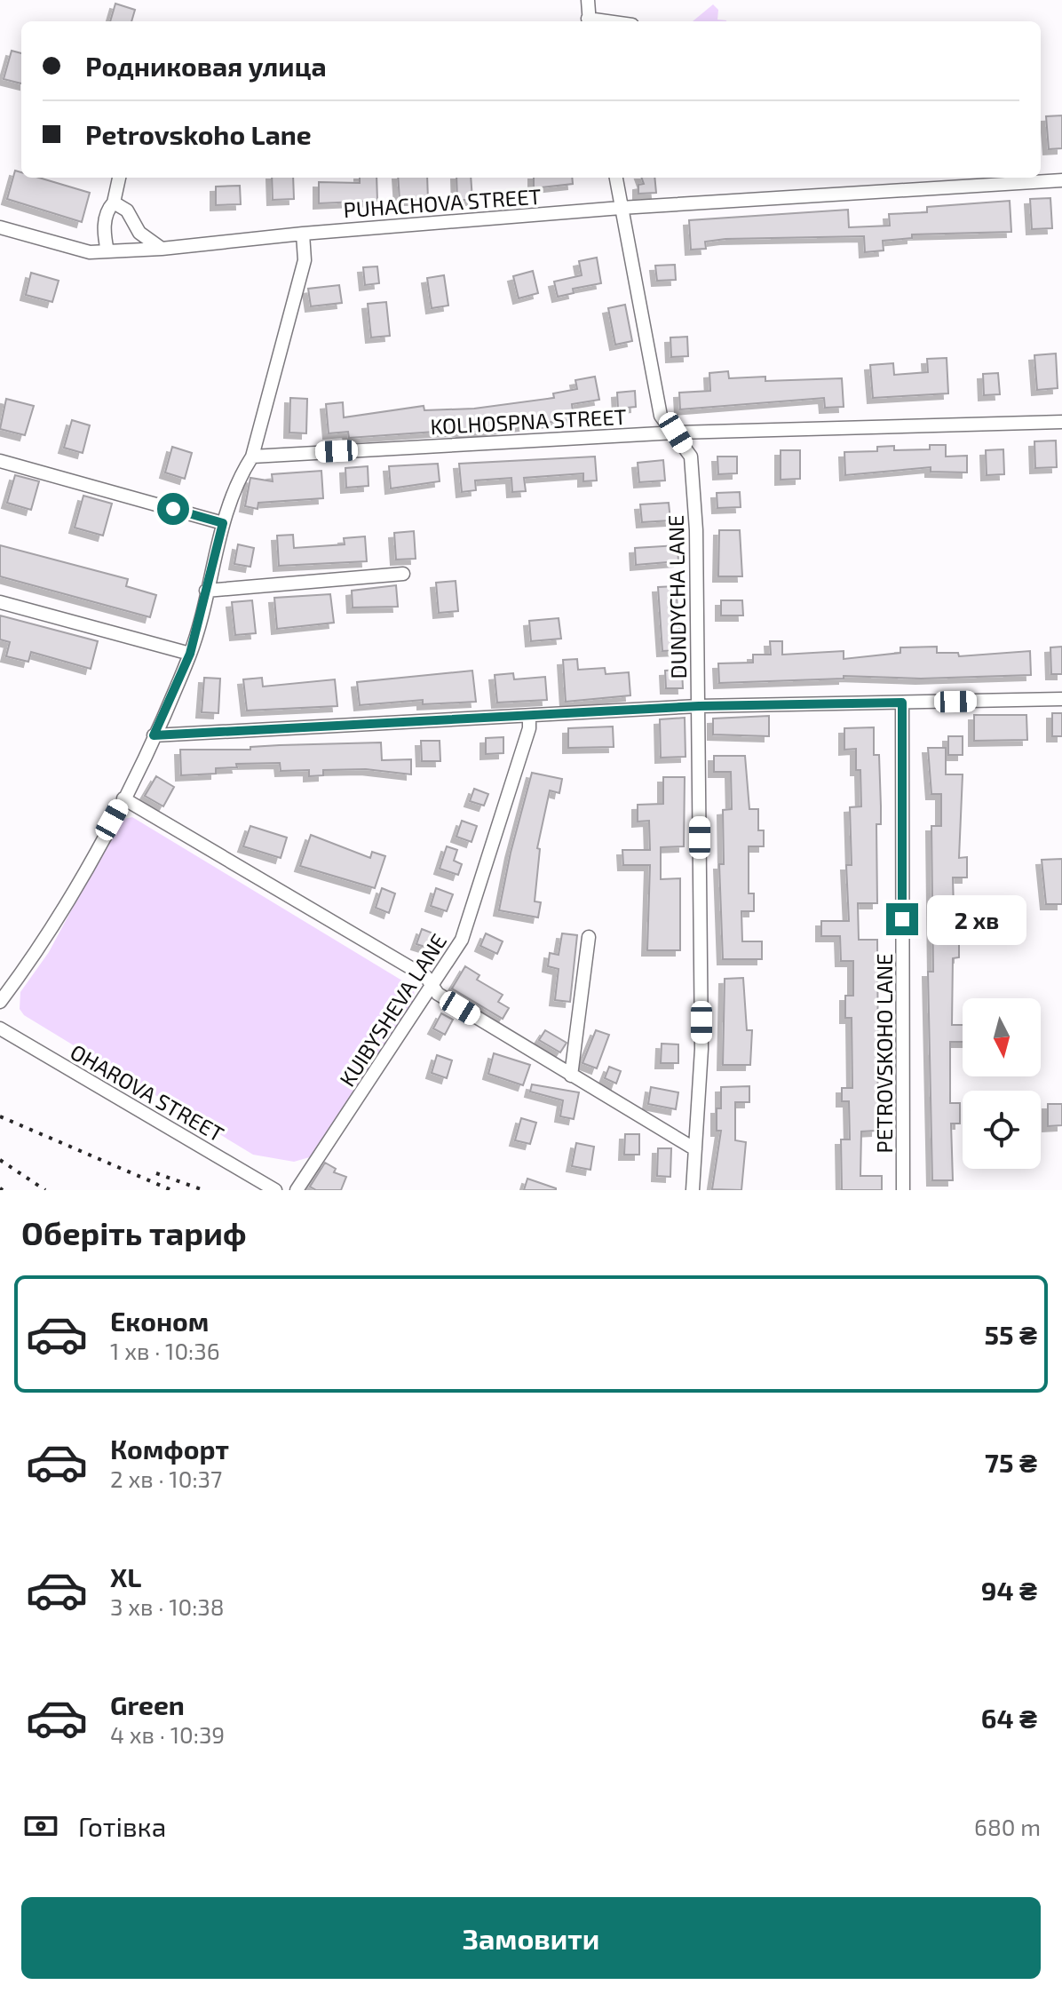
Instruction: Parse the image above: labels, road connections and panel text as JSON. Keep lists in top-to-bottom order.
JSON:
{
  "streets": {
    "street": [
      "PUHACHOVA STREET",
      "KOLHOSPNA STREET",
      "DUNDYCHA LANE",
      "KUIBYSHEVA LANE",
      "PETROVSKOHO LANE",
      "OHAROVA STREET"
    ]
  },
  "crossings": [
    ["PUHACHOVA STREET", "DUNDYCHA LANE"],
    ["KOLHOSPNA STREET", "DUNDYCHA LANE"]
  ],
  "north": "bottom",
  "page": {
    "banner": ["Родниковая улица", "Petrovskoho Lane"],
    "bubble": "2 хв",
    "heading": "Оберіть тариф",
    "list": [
      {
        "name": "Економ",
        "note": "1 хв · 10:36",
        "value": "55 ₴"
      },
      {
        "name": "Комфорт",
        "note": "2 хв · 10:37",
        "value": "75 ₴"
      },
      {
        "name": "XL",
        "note": "3 хв · 10:38",
        "value": "94 ₴"
      },
      {
        "name": "Green",
        "note": "4 хв · 10:39",
        "value": "64 ₴"
      }
    ],
    "pay": ["Готівка", "680 m"],
    "buttons": "Замовити"
  }
}
